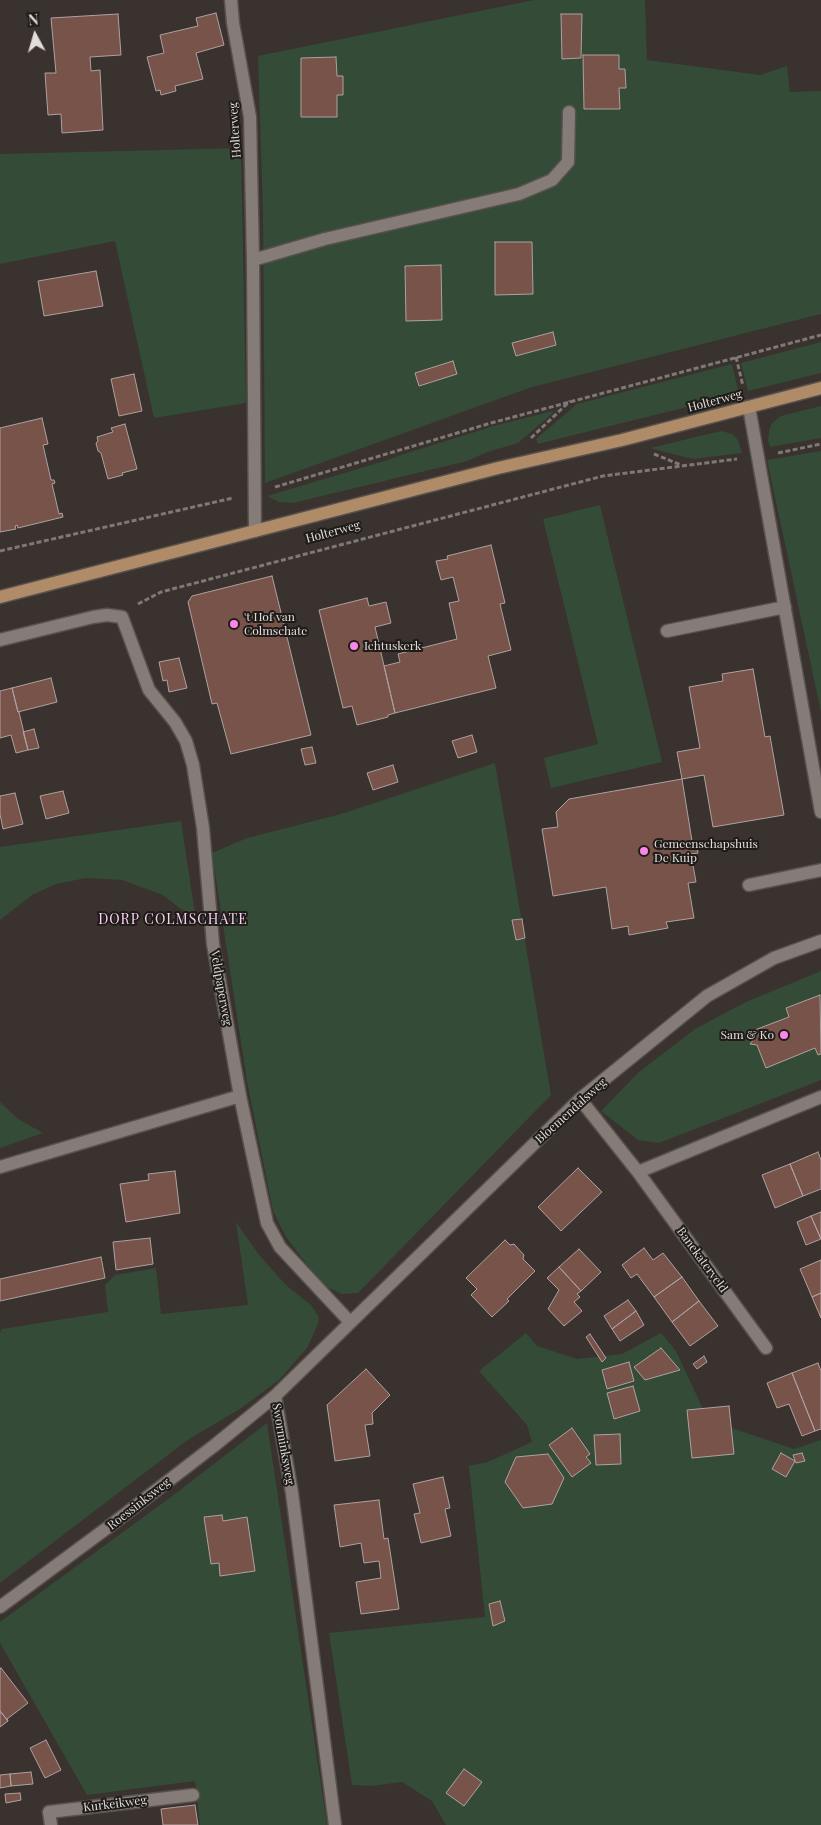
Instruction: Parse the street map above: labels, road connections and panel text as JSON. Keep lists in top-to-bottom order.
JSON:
{
  "streets": {
    "main road": ["Holterweg"],
    "street": [
      "Veldpaperweg",
      "Bloemendalsweg",
      "Banekaterveld",
      "Sworminksweg",
      "Roessinksweg",
      "Kurkeikweg"
    ]
  },
  "crossings": [
    ["Holterweg", "Veldpaperweg"],
    ["Bloemendalsweg", "Banekaterveld"],
    ["Bloemendalsweg", "Sworminksweg"],
    ["Sworminksweg", "Roessinksweg"]
  ],
  "districts": ["DORP COLMSCHATE"],
  "places": [
    "'t Hof van Colmschate",
    "Ichtuskerk",
    "Gemeenschapshuis De Kuip",
    "Sam & Ko"
  ],
  "north": "top"
}
